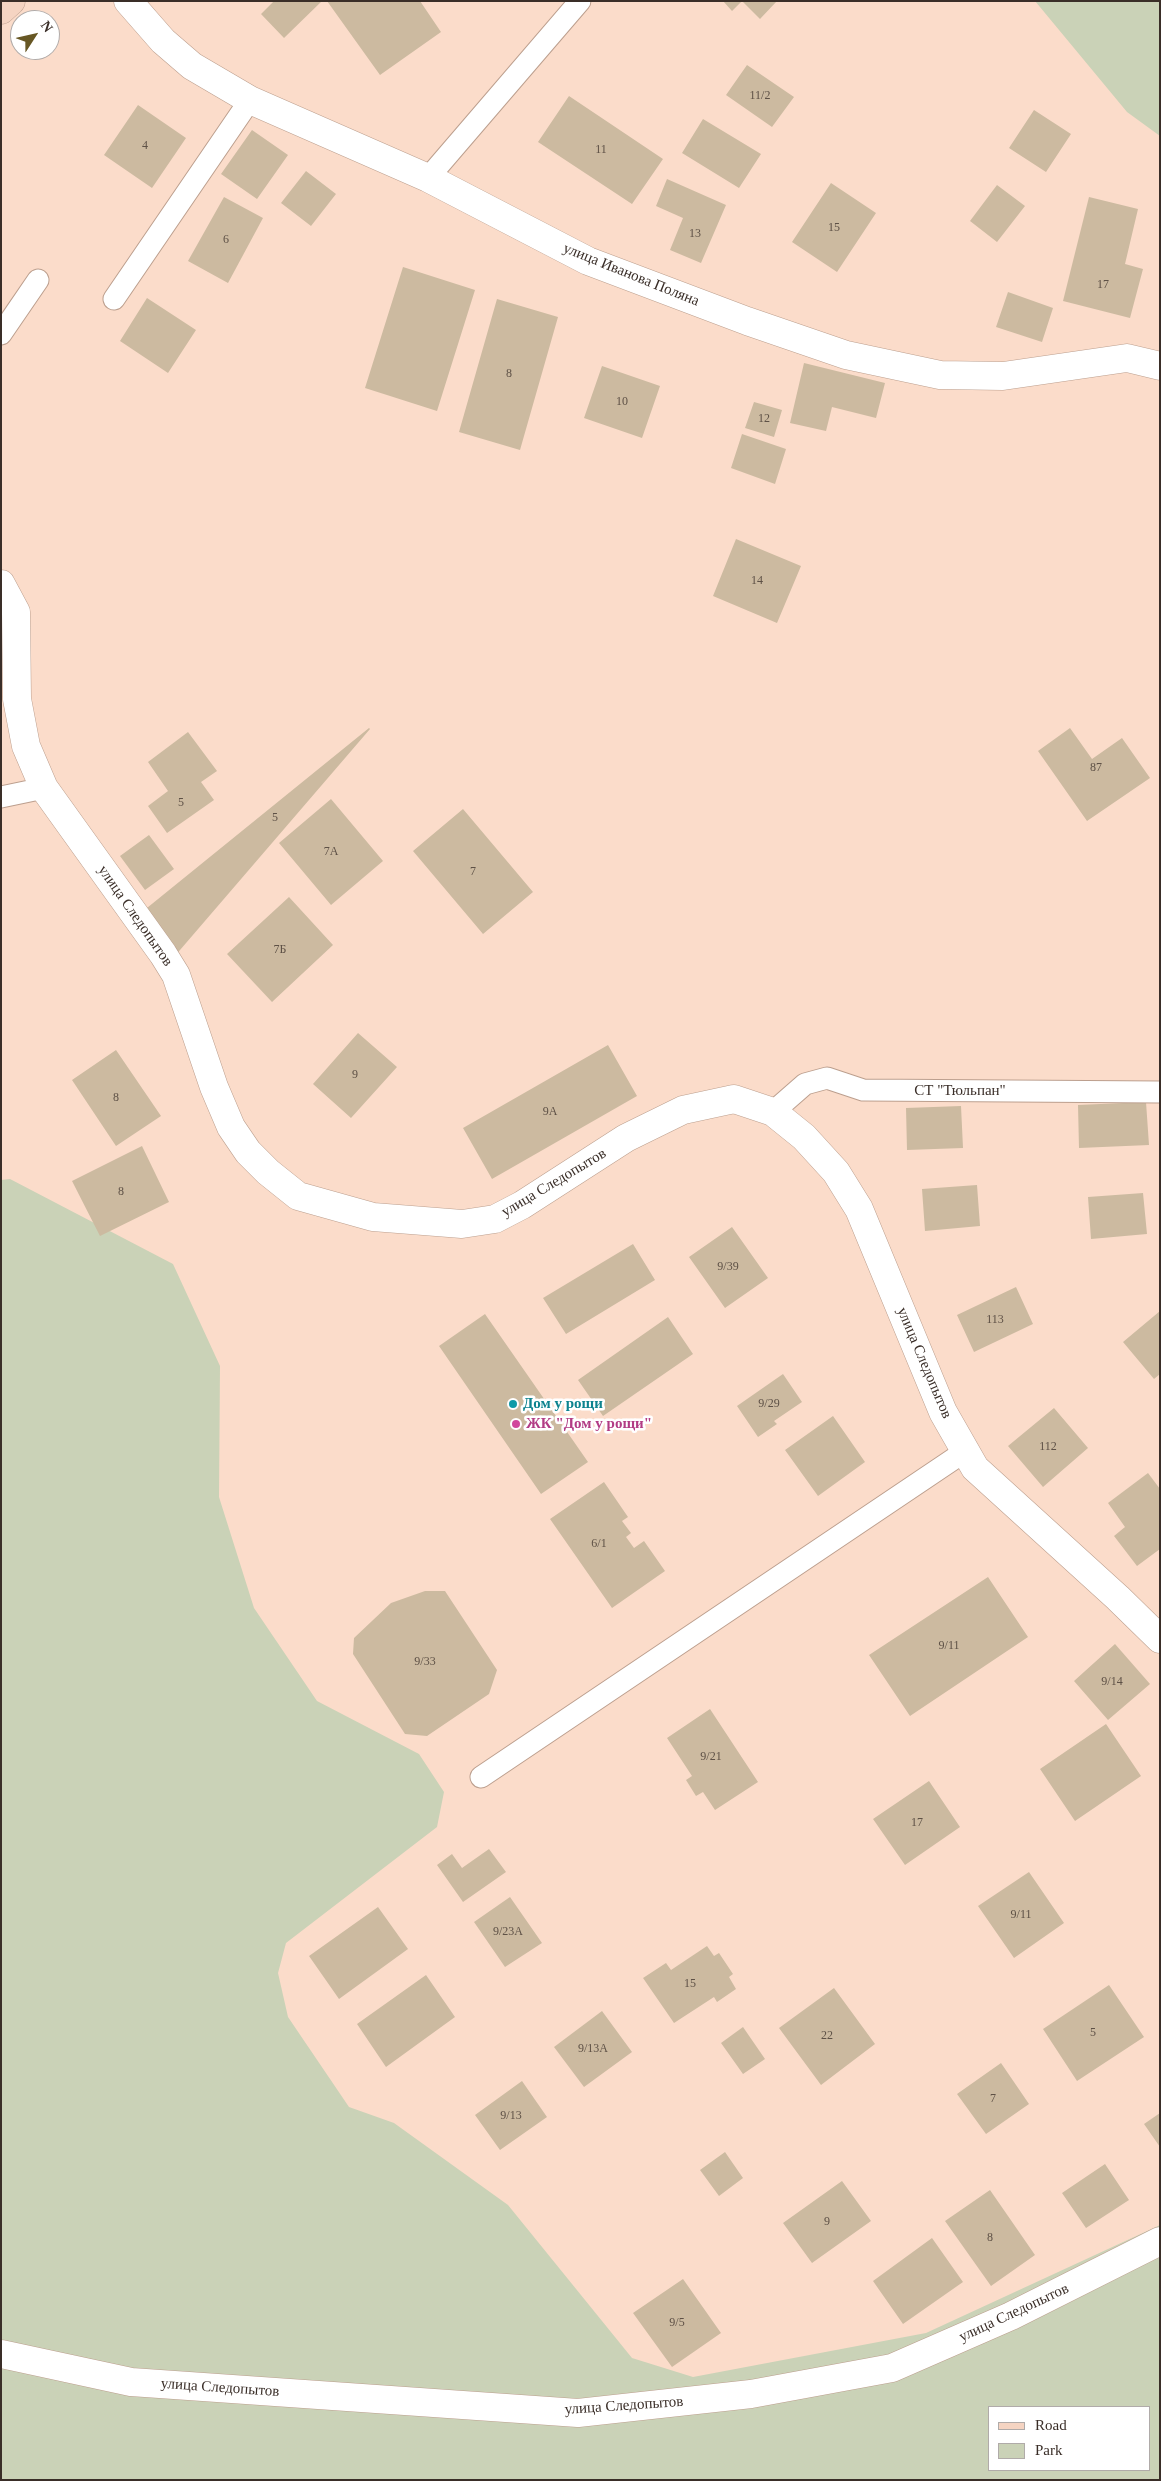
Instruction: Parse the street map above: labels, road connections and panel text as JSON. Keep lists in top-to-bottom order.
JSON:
{
  "streets": {
    "street": ["улица Иванова Поляна", "улица Следопытов"],
    "lane": ["СТ \"Тюльпан\""]
  },
  "crossings": [
    ["улица Следопытов", "СТ \"Тюльпан\""]
  ],
  "places": ["Дом у рощи", "ЖК \"Дом у рощи\""],
  "house_numbers": [
    "11/2",
    "4",
    "11",
    "15",
    "13",
    "6",
    "17",
    "8",
    "10",
    "12",
    "14",
    "87",
    "5",
    "5",
    "7А",
    "7",
    "7Б",
    "9",
    "8",
    "9А",
    "8",
    "9/39",
    "113",
    "9/29",
    "112",
    "6/1",
    "9/11",
    "9/33",
    "9/14",
    "9/21",
    "17",
    "9/11",
    "9/23А",
    "15",
    "5",
    "22",
    "9/13А",
    "7",
    "9/13",
    "9",
    "8",
    "9/5"
  ],
  "legend": ["Road", "Park"],
  "north": "top right"
}
